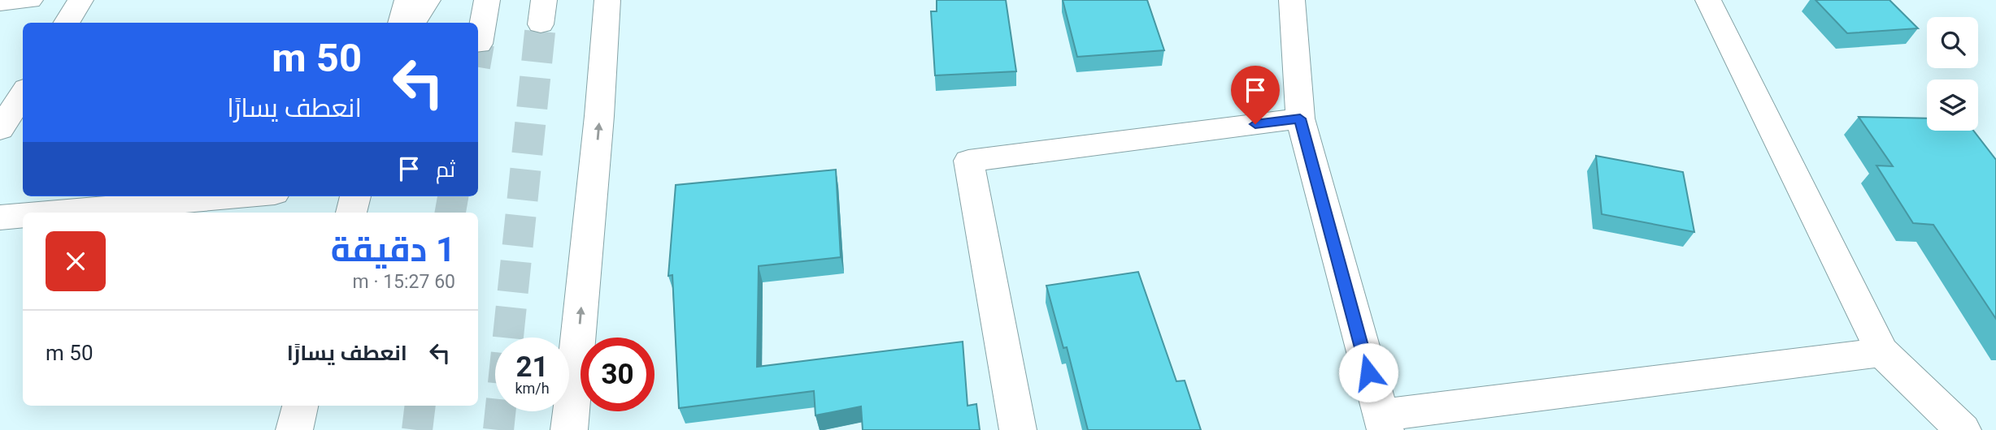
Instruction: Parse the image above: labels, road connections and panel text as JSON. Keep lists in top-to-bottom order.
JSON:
{
  "page": {
    "turn": ["50 m", "انعطف يسارًا"],
    "then": "ثم",
    "heading": ["1 دقيقة", "60 m · 15:27"],
    "list": [
      {
        "name": "انعطف يسارًا",
        "value": "50 m"
      }
    ],
    "speed": "21 km/h",
    "limit": "30"
  }
}
